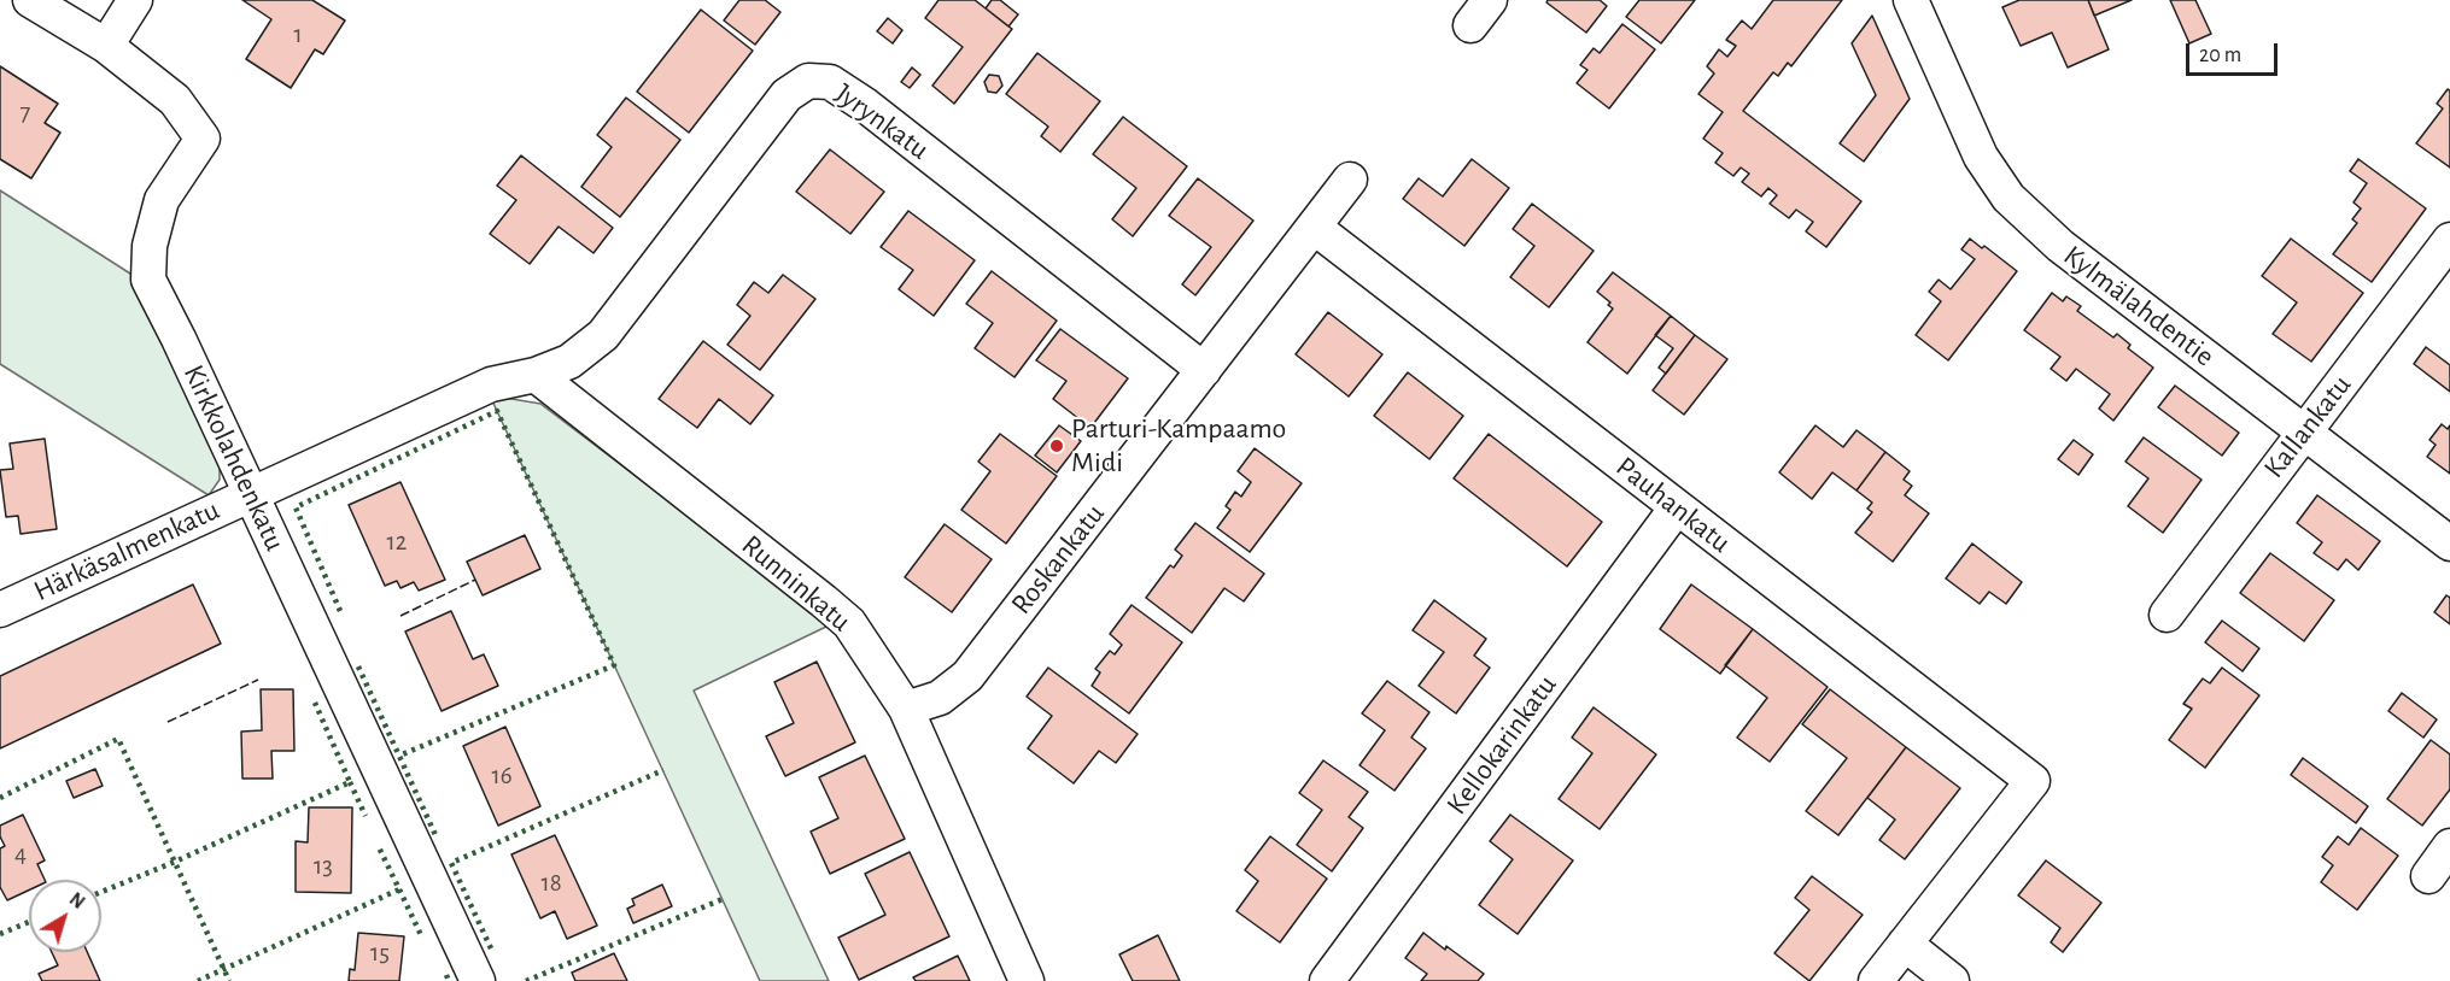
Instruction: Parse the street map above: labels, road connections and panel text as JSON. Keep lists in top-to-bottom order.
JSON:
{
  "streets": {
    "street": [
      "Jyrynkatu",
      "Kylmälahdentie",
      "Kallankatu",
      "Kirkkolahdenkatu",
      "Pauhankatu",
      "Härkäsalmenkatu",
      "Roskankatu",
      "Runninkatu",
      "Kellokarinkatu"
    ]
  },
  "crossings": [
    ["Jyrynkatu", "Härkäsalmenkatu"],
    ["Jyrynkatu", "Roskankatu"],
    ["Jyrynkatu", "Runninkatu"],
    ["Kylmälahdentie", "Kallankatu"],
    ["Kirkkolahdenkatu", "Härkäsalmenkatu"],
    ["Pauhankatu", "Roskankatu"],
    ["Pauhankatu", "Kellokarinkatu"],
    ["Härkäsalmenkatu", "Runninkatu"],
    ["Roskankatu", "Runninkatu"]
  ],
  "places": ["Parturi-Kampaamo Midi"],
  "house_numbers": [
    "1",
    "7",
    "12",
    "16",
    "4",
    "13",
    "18",
    "15"
  ],
  "scale_bar": "20 m",
  "north": "top right"
}
